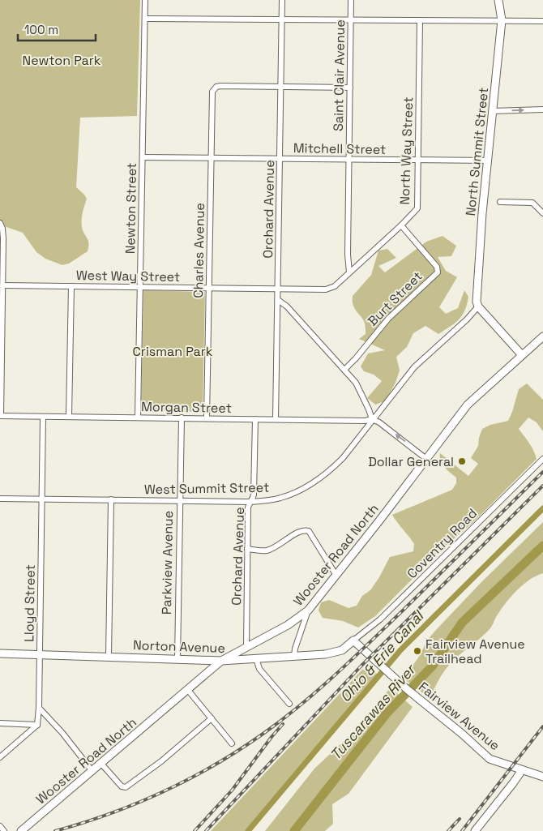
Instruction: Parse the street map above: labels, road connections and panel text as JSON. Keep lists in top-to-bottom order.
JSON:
{
  "streets": {
    "main road": [
      "North Summit Street",
      "Wooster Road North",
      "Norton Avenue",
      "Fairview Avenue"
    ],
    "street": [
      "Saint Clair Avenue",
      "Mitchell Street",
      "North Way Street",
      "Newton Street",
      "Orchard Avenue",
      "Charles Avenue",
      "West Way Street",
      "Burt Street",
      "Morgan Street",
      "West Summit Street",
      "Coventry Road",
      "Parkview Avenue",
      "Lloyd Street"
    ]
  },
  "crossings": [
    ["Saint Clair Avenue", "Mitchell Street"],
    ["Saint Clair Avenue", "North Way Street"],
    ["Mitchell Street", "North Way Street"],
    ["Mitchell Street", "North Summit Street"],
    ["Mitchell Street", "Newton Street"],
    ["Mitchell Street", "Orchard Avenue"],
    ["Mitchell Street", "Charles Avenue"],
    ["North Way Street", "Orchard Avenue"],
    ["North Way Street", "West Way Street"],
    ["North Way Street", "Burt Street"],
    ["North Summit Street", "West Summit Street"],
    ["Newton Street", "West Way Street"],
    ["Newton Street", "Morgan Street"],
    ["Orchard Avenue", "Charles Avenue"],
    ["Orchard Avenue", "West Way Street"],
    ["Orchard Avenue", "Morgan Street"],
    ["Orchard Avenue", "West Summit Street"],
    ["Orchard Avenue", "Wooster Road North"],
    ["Charles Avenue", "West Way Street"],
    ["Charles Avenue", "Morgan Street"],
    ["Morgan Street", "West Summit Street"],
    ["Morgan Street", "Parkview Avenue"],
    ["Morgan Street", "Lloyd Street"],
    ["West Summit Street", "Parkview Avenue"],
    ["West Summit Street", "Lloyd Street"],
    ["Coventry Road", "Norton Avenue"],
    ["Coventry Road", "Fairview Avenue"],
    ["Wooster Road North", "Norton Avenue"],
    ["Parkview Avenue", "Norton Avenue"],
    ["Lloyd Street", "Norton Avenue"],
    ["Norton Avenue", "Fairview Avenue"]
  ],
  "water": ["Ohio & Erie Canal", "Tuscarawas River"],
  "parks": ["Newton Park", "Crisman Park"],
  "places": ["Dollar General", "Fairview Avenue Trailhead"],
  "scale_bar": "100 m"
}
